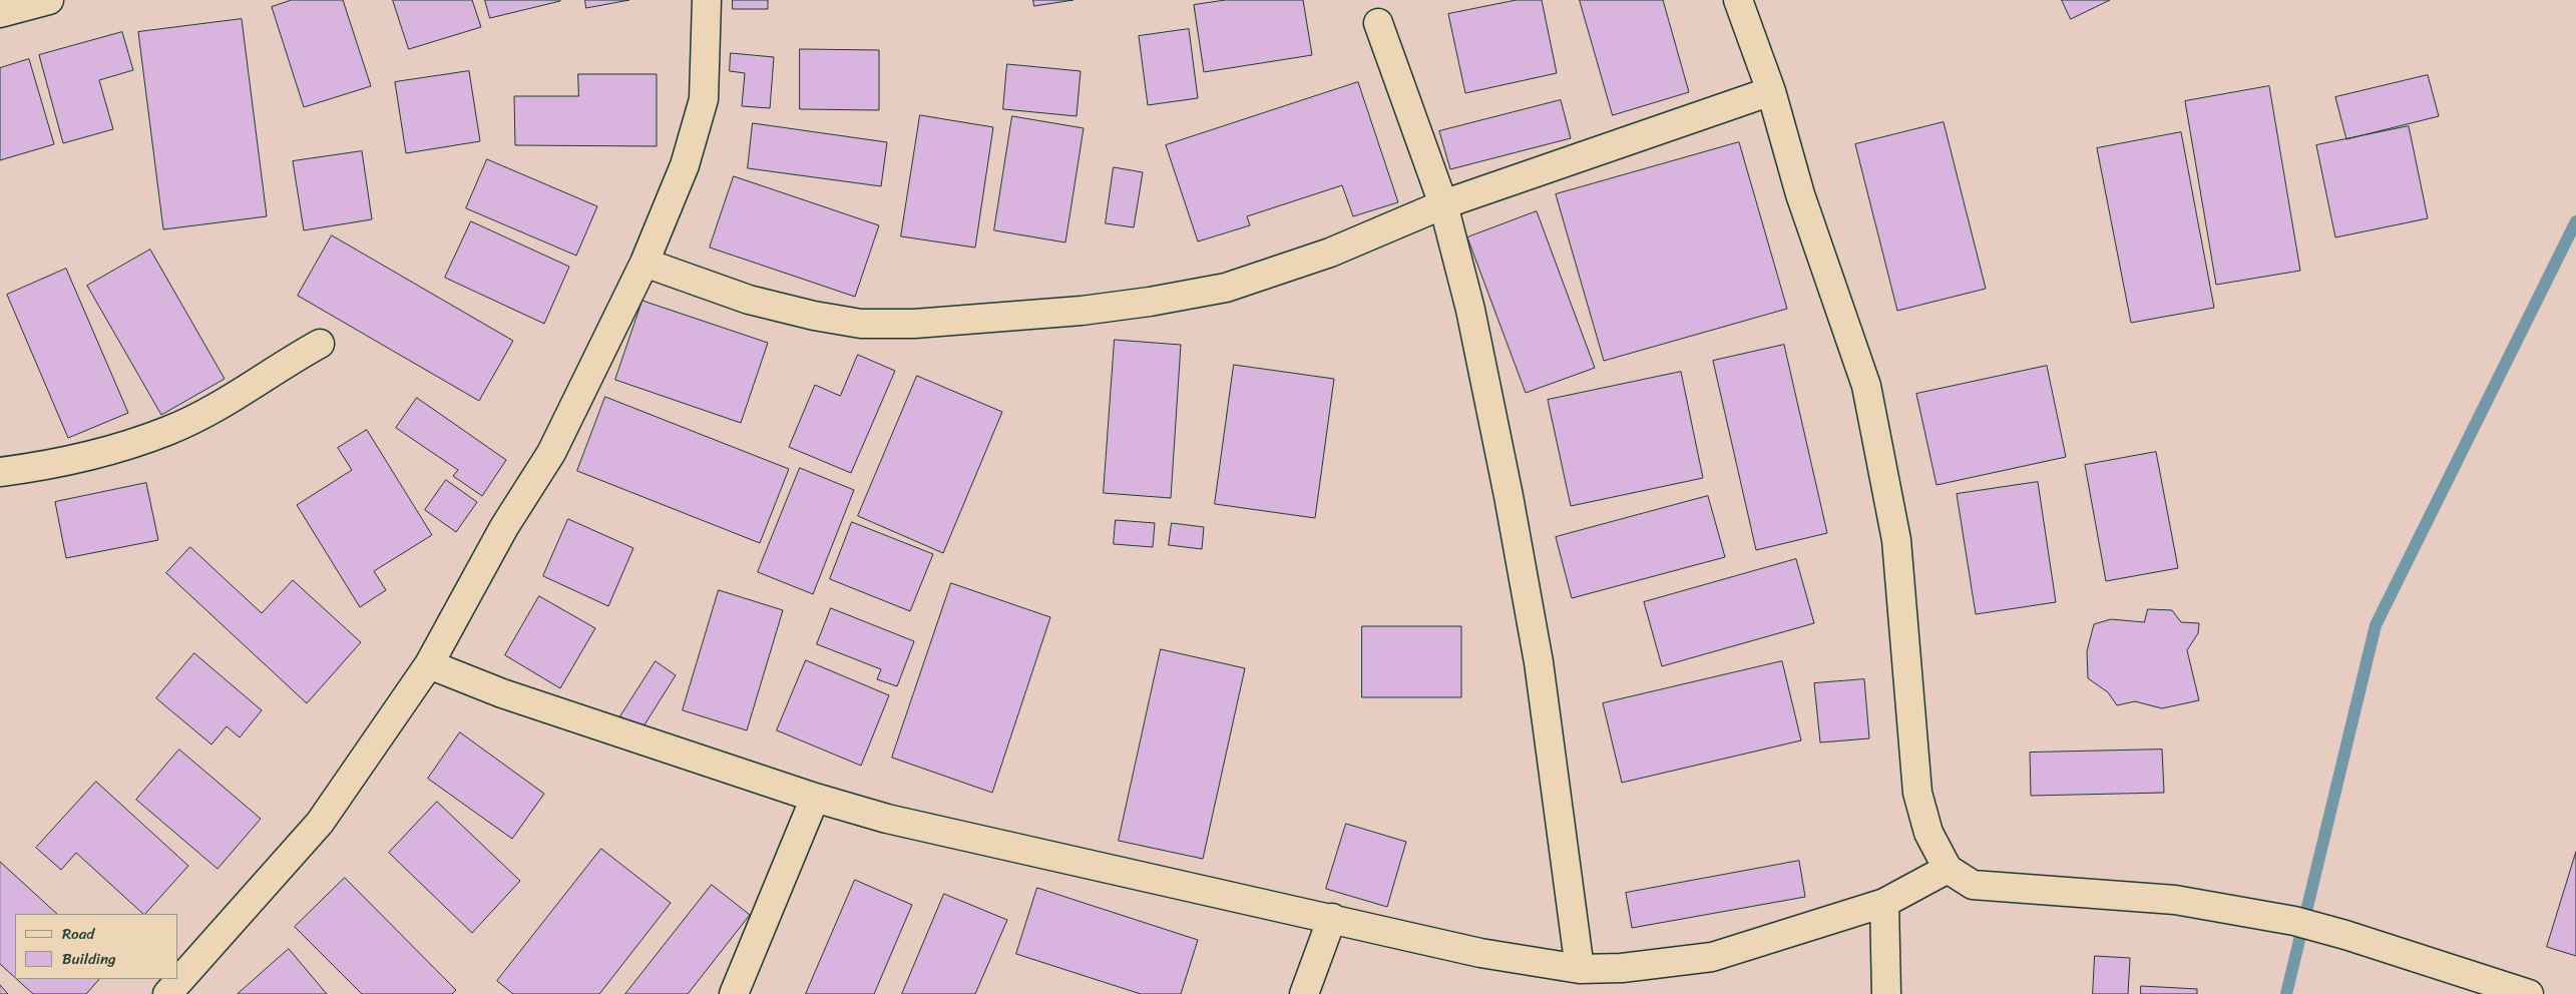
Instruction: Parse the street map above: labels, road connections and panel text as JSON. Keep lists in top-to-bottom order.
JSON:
{
  "legend": ["Road", "Building"]
}
